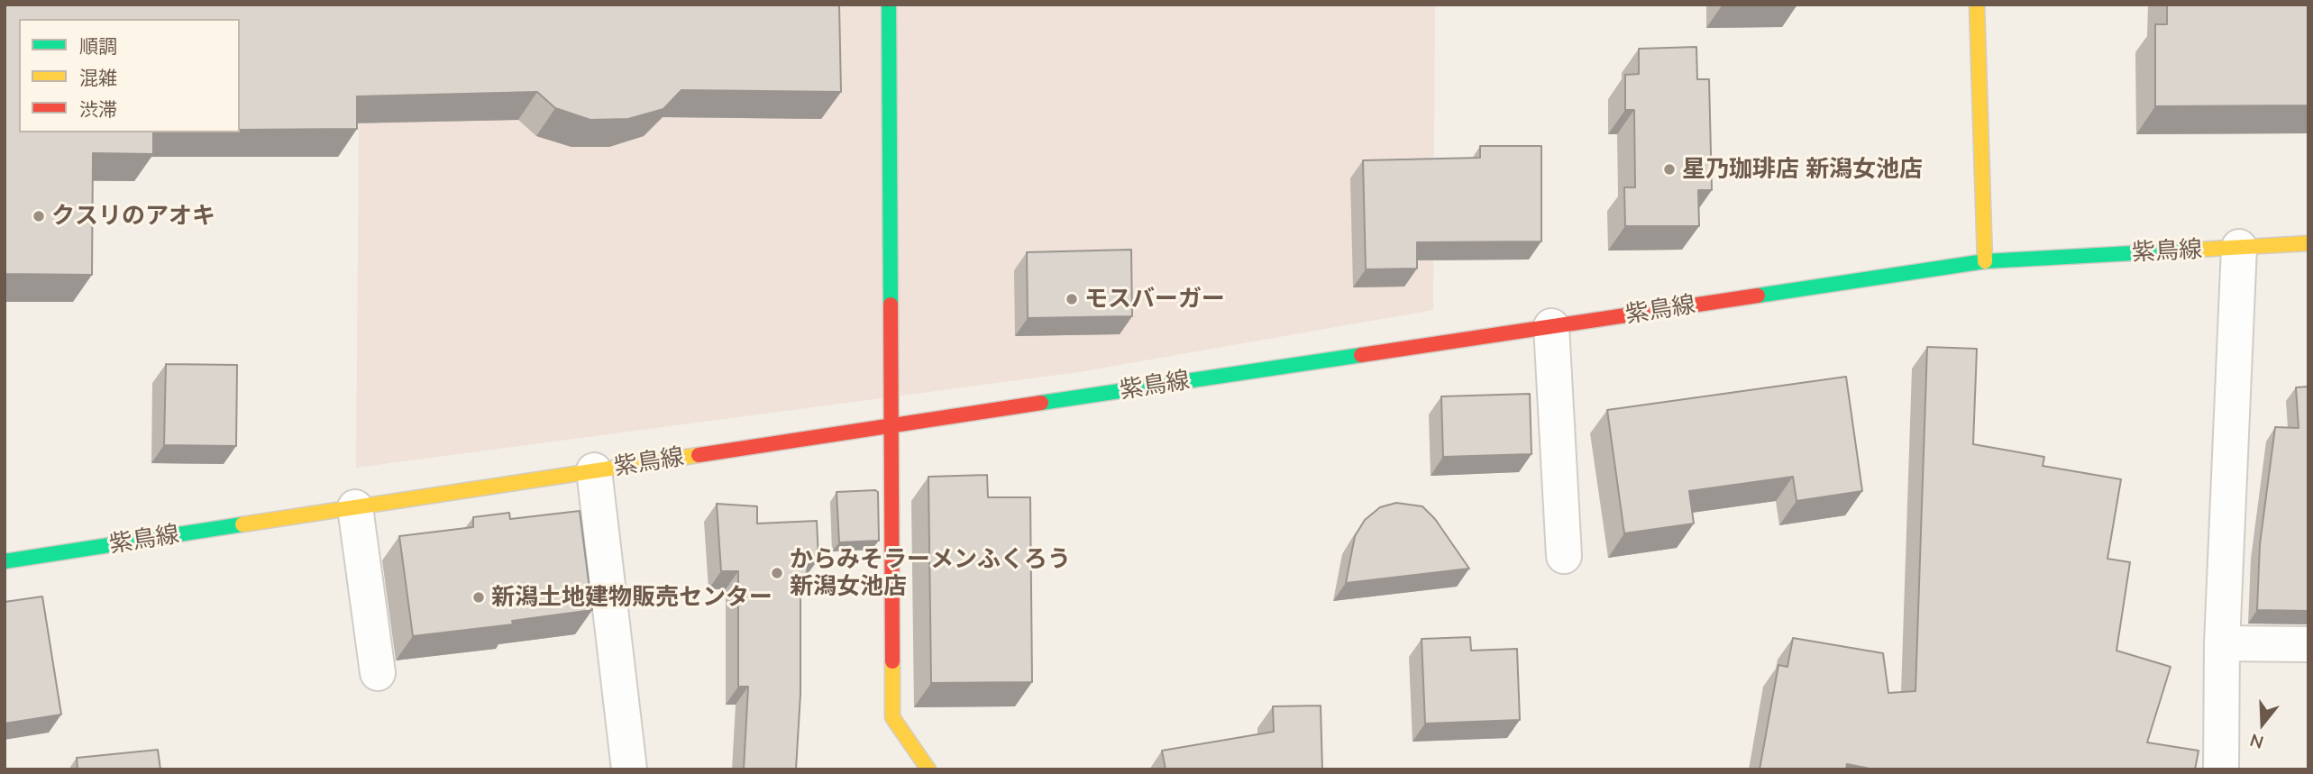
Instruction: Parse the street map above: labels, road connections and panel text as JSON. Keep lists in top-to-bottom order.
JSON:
{
  "streets": {
    "street": ["紫鳥線"]
  },
  "places": [
    "星乃珈琲店 新潟女池店",
    "クスリのアオキ",
    "モスバーガー",
    "からみそラーメンふくろう 新潟女池店",
    "新潟土地建物販売センター"
  ],
  "legend": ["順調", "混雑", "渋滞"],
  "north": "bottom"
}
